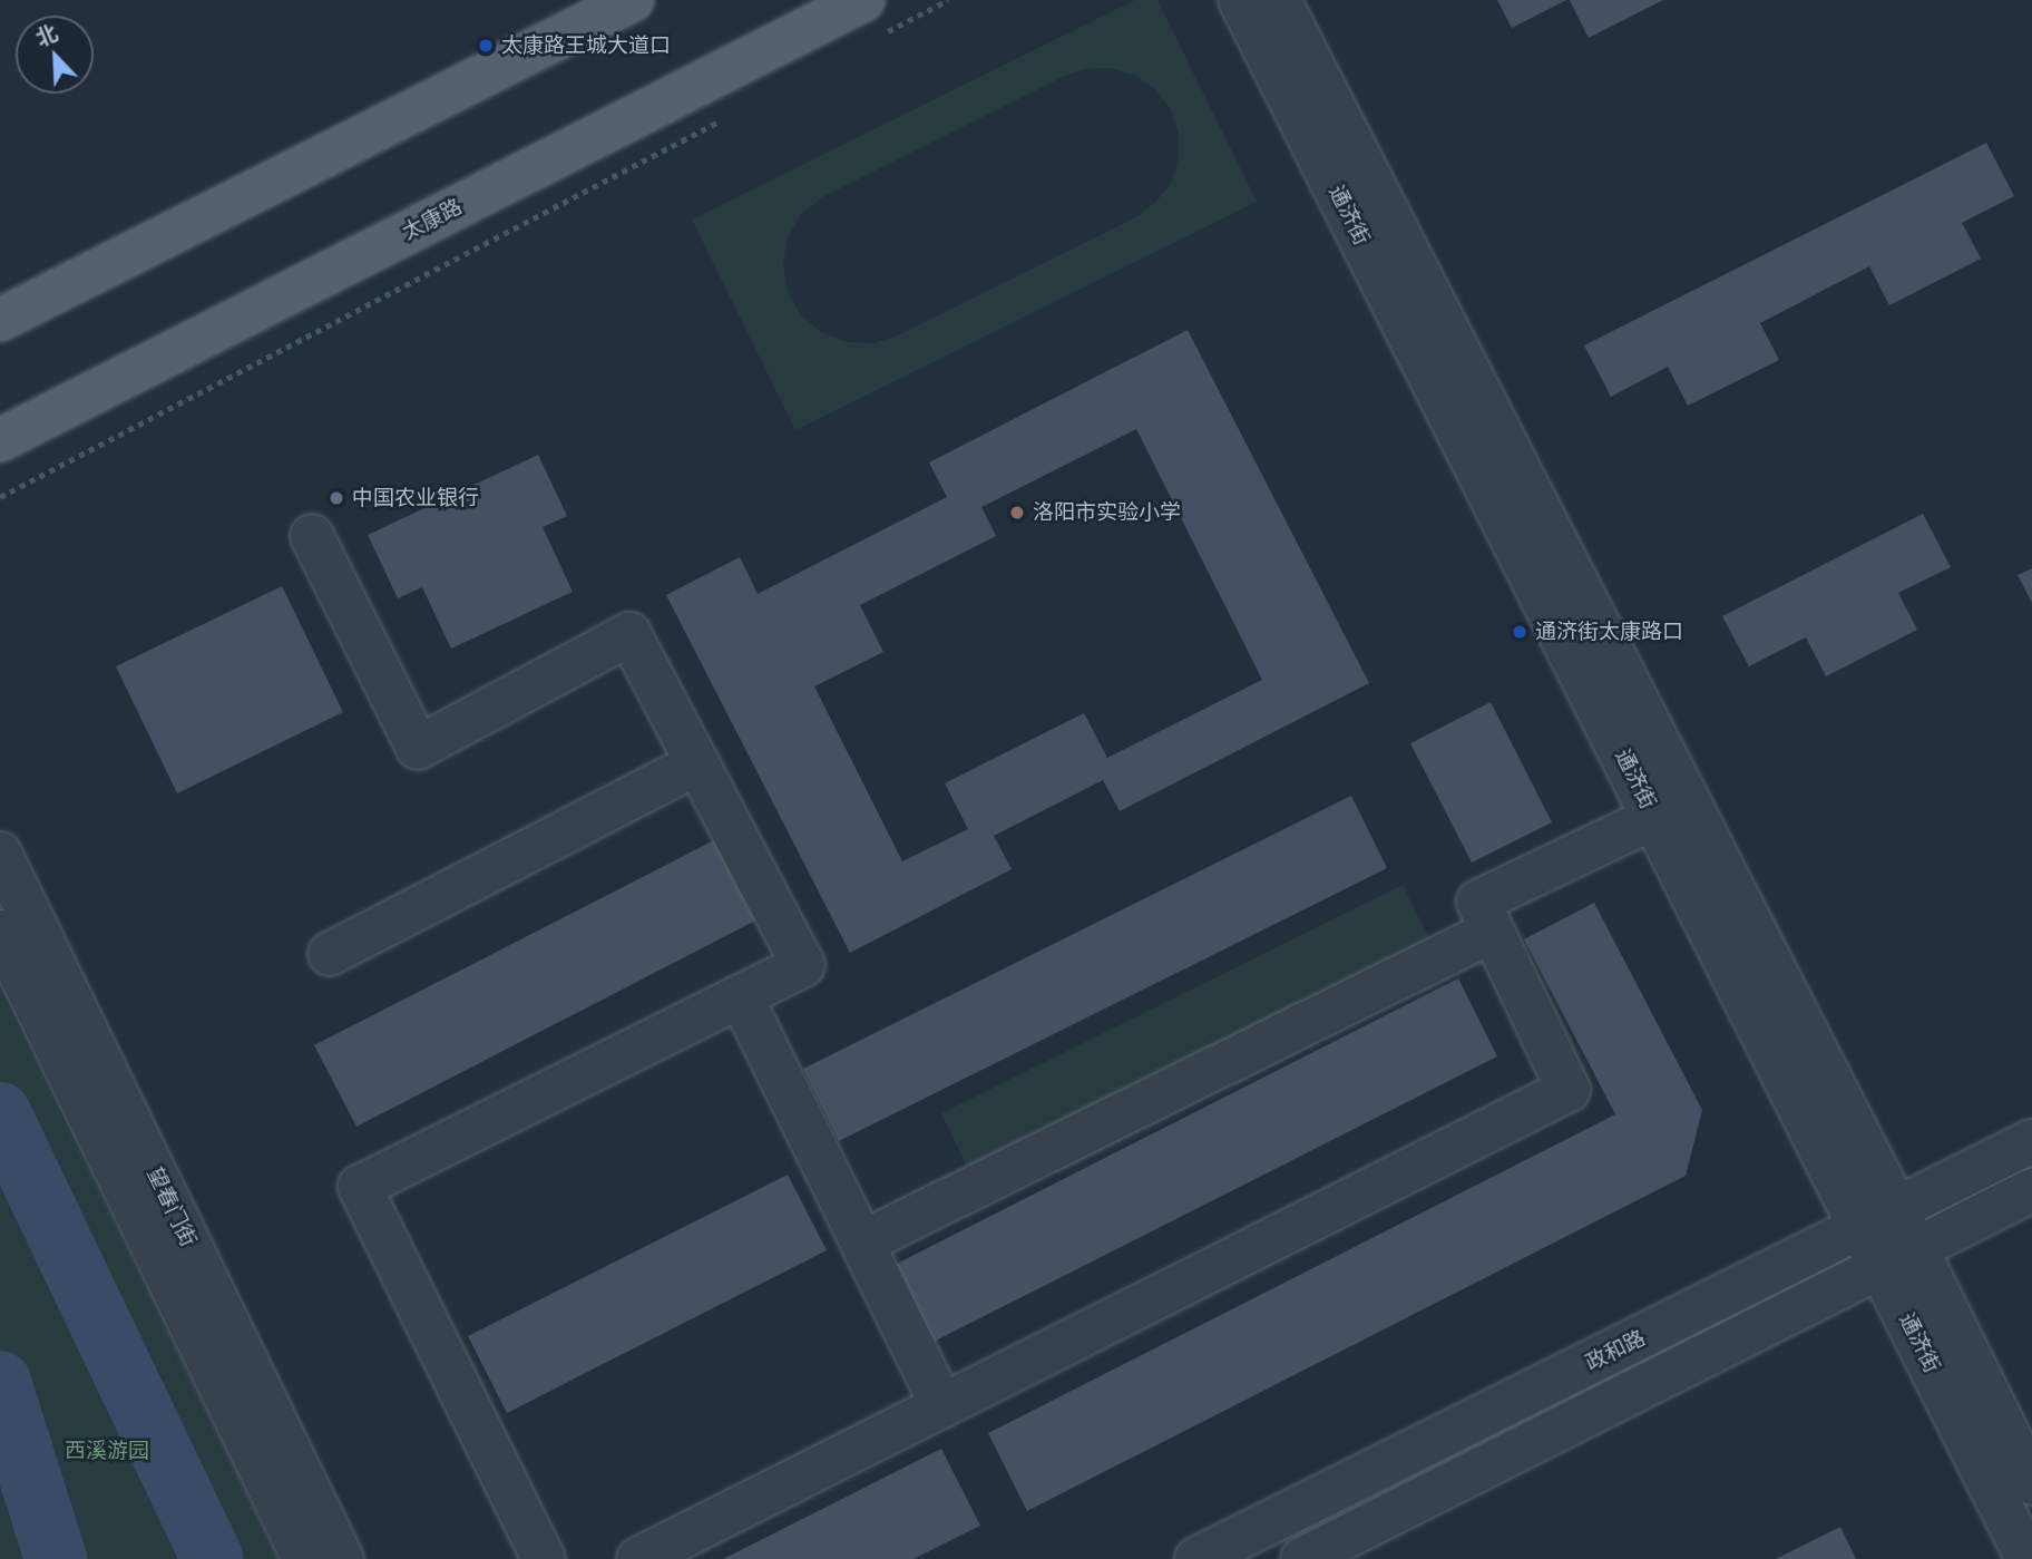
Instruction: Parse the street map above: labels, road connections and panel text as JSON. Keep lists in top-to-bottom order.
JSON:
{
  "streets": {
    "main road": ["太康路"],
    "street": ["通济街", "望春门街", "政和路"]
  },
  "crossings": [
    ["通济街", "政和路"]
  ],
  "parks": ["西溪游园"],
  "places": [
    "太康路王城大道口",
    "中国农业银行",
    "洛阳市实验小学",
    "通济街太康路口"
  ],
  "north": "top left"
}
